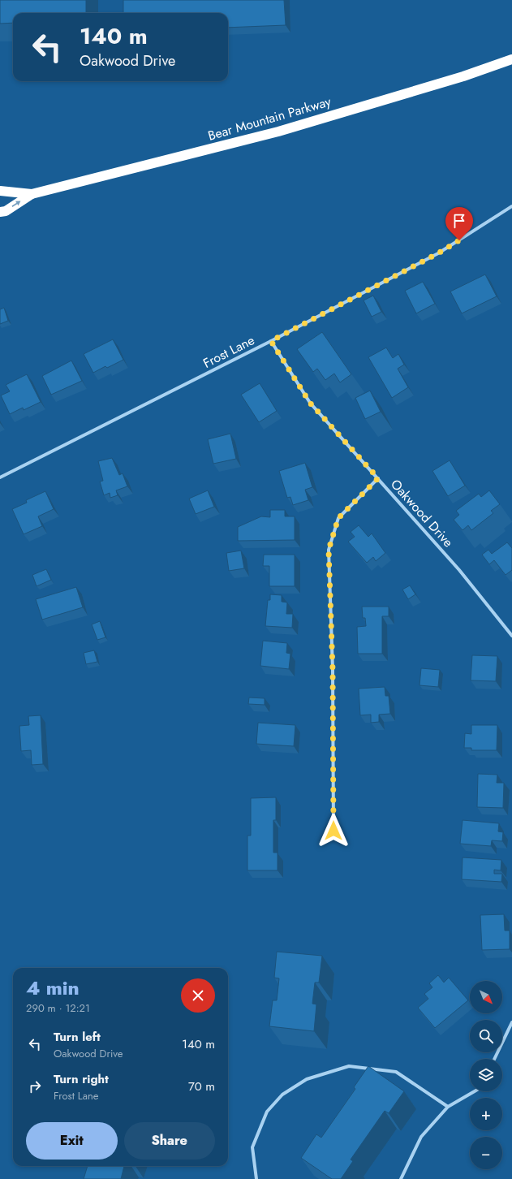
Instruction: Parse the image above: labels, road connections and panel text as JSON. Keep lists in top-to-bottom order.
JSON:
{
  "streets": {
    "highway": ["Bear Mountain Parkway"],
    "street": ["Frost Lane", "Oakwood Drive"]
  },
  "crossings": [
    ["Frost Lane", "Oakwood Drive"]
  ],
  "north": "bottom right",
  "page": {
    "turn": ["140 m", "Oakwood Drive"],
    "heading": ["4 min", "290 m · 12:21"],
    "map_buttons": ["+", "−"],
    "list": [
      {
        "name": "Turn left",
        "note": "Oakwood Drive",
        "value": "140 m"
      },
      {
        "name": "Turn right",
        "note": "Frost Lane",
        "value": "70 m"
      }
    ],
    "buttons": ["Exit", "Share"]
  }
}
